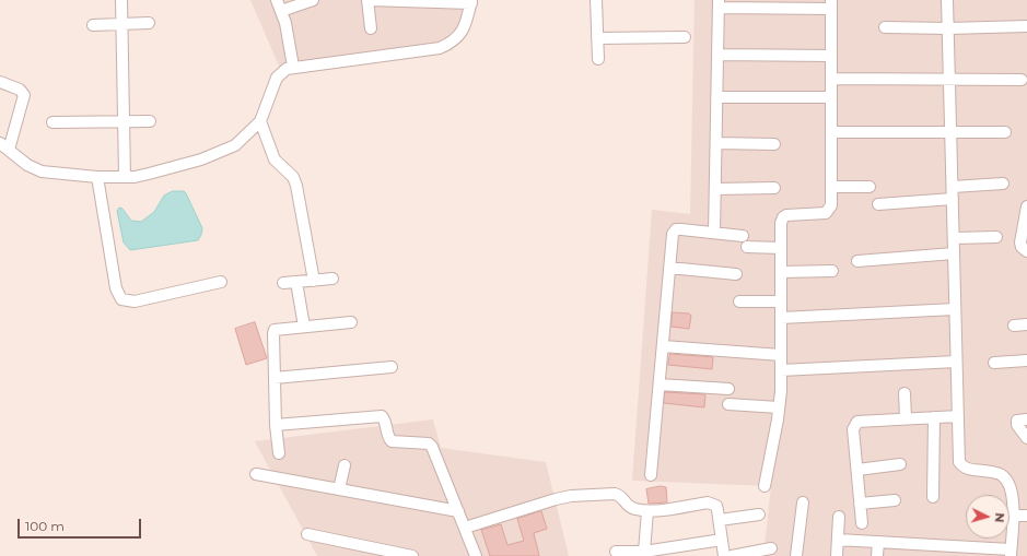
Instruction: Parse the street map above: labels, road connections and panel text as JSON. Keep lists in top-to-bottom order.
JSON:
{
  "scale_bar": "100 m",
  "north": "right"
}
